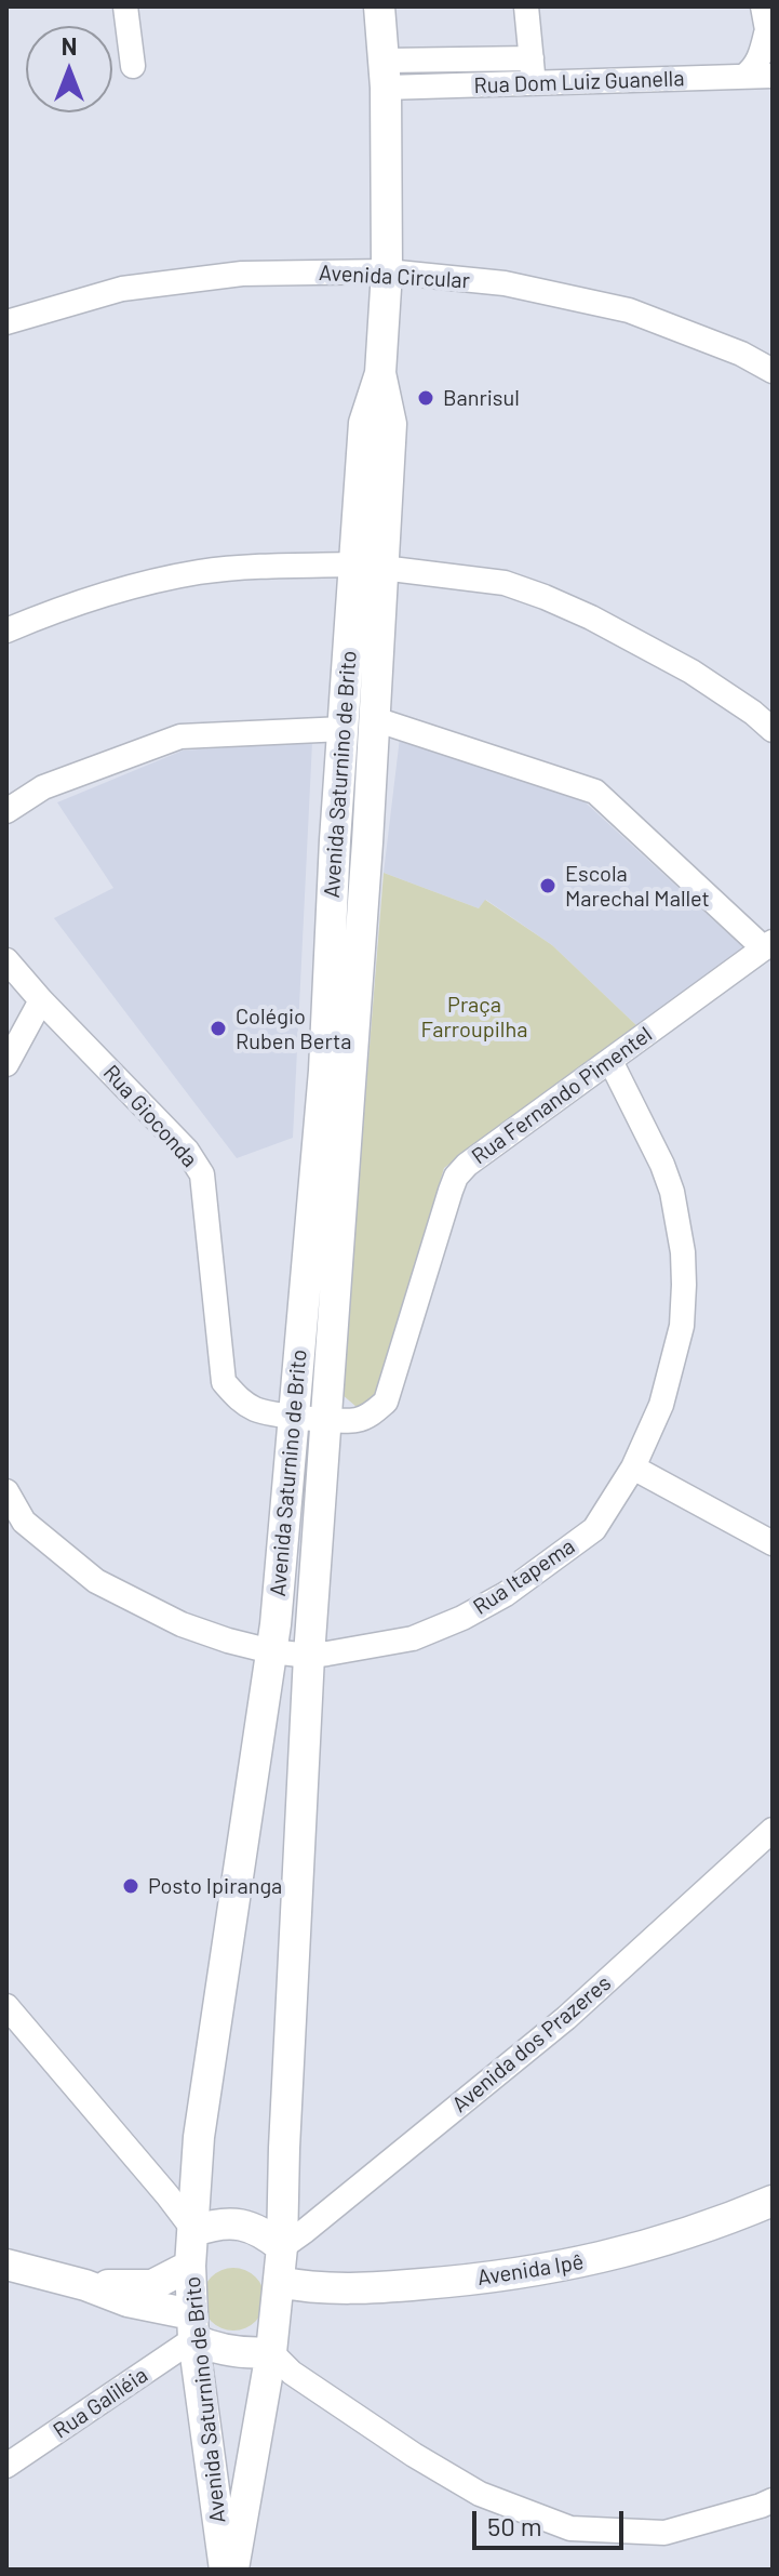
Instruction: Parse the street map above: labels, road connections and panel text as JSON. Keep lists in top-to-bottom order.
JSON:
{
  "streets": {
    "main road": ["Avenida Saturnino de Brito", "Avenida Ipê"],
    "street": [
      "Rua Dom Luiz Guanella",
      "Avenida Circular",
      "Rua Fernando Pimentel",
      "Rua Gioconda",
      "Rua Itapema",
      "Avenida dos Prazeres",
      "Rua Galiléia"
    ]
  },
  "crossings": [
    ["Rua Dom Luiz Guanella", "Avenida Saturnino de Brito"],
    ["Avenida Circular", "Avenida Saturnino de Brito"],
    ["Avenida Saturnino de Brito", "Rua Fernando Pimentel"],
    ["Avenida Saturnino de Brito", "Rua Gioconda"],
    ["Avenida Saturnino de Brito", "Rua Itapema"],
    ["Avenida Saturnino de Brito", "Avenida dos Prazeres"],
    ["Avenida Saturnino de Brito", "Avenida Ipê"],
    ["Avenida Saturnino de Brito", "Rua Galiléia"],
    ["Rua Fernando Pimentel", "Rua Gioconda"],
    ["Rua Fernando Pimentel", "Rua Itapema"],
    ["Avenida dos Prazeres", "Avenida Ipê"],
    ["Avenida dos Prazeres", "Rua Galiléia"],
    ["Avenida Ipê", "Rua Galiléia"]
  ],
  "parks": ["Praça Farroupilha"],
  "places": [
    "Banrisul",
    "Escola Marechal Mallet",
    "Colégio Ruben Berta",
    "Posto Ipiranga"
  ],
  "scale_bar": "50 m",
  "north": "top"
}
